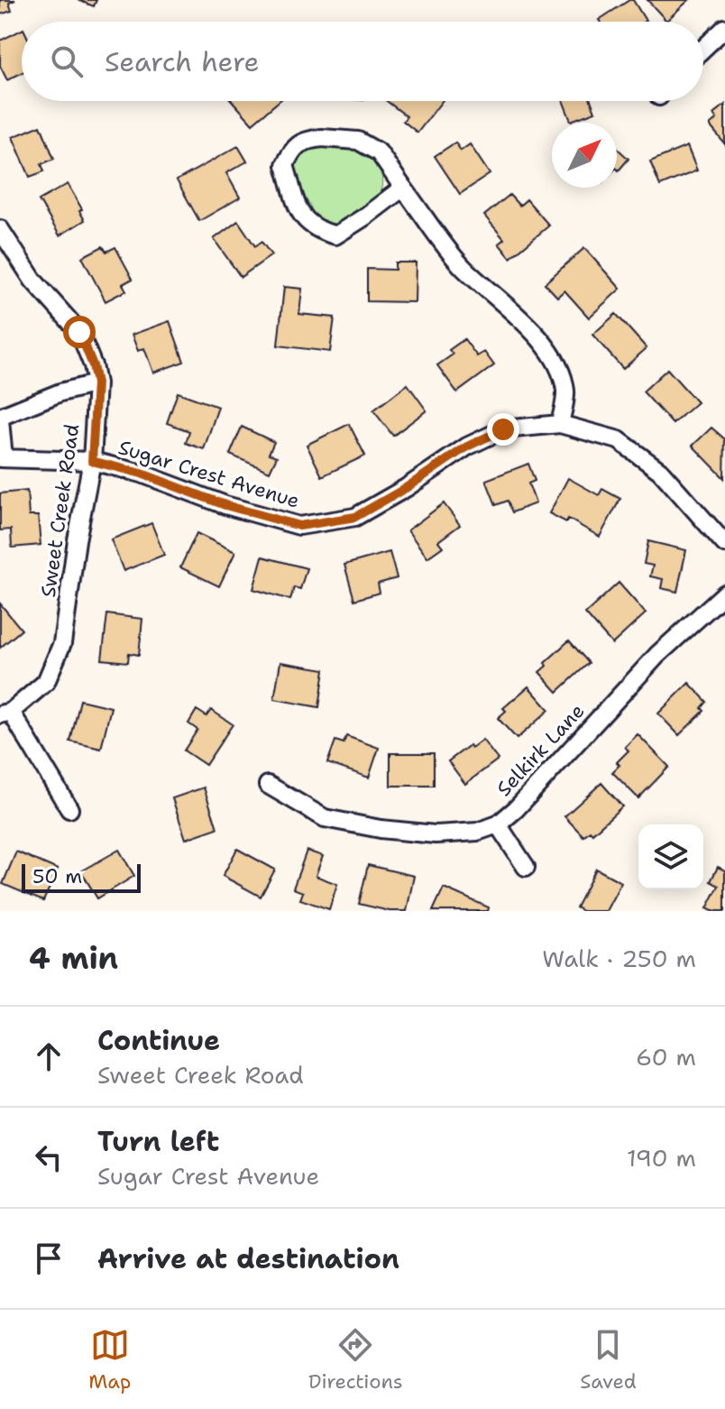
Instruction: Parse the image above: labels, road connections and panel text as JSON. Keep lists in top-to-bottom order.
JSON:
{
  "streets": {
    "street": ["Sugar Crest Avenue", "Sweet Creek Road", "Selkirk Lane"]
  },
  "crossings": [
    ["Sugar Crest Avenue", "Sweet Creek Road"]
  ],
  "scale_bar": "50 m",
  "north": "top right",
  "page": {
    "search": "Search here",
    "scale": "50 m",
    "heading": ["4 min", "Walk · 250 m"],
    "list": [
      ["Continue", "Sweet Creek Road", "60 m"],
      ["Turn left", "Sugar Crest Avenue", "190 m"],
      "Arrive at destination"
    ],
    "nav": ["Map", "Directions", "Saved"]
  }
}
